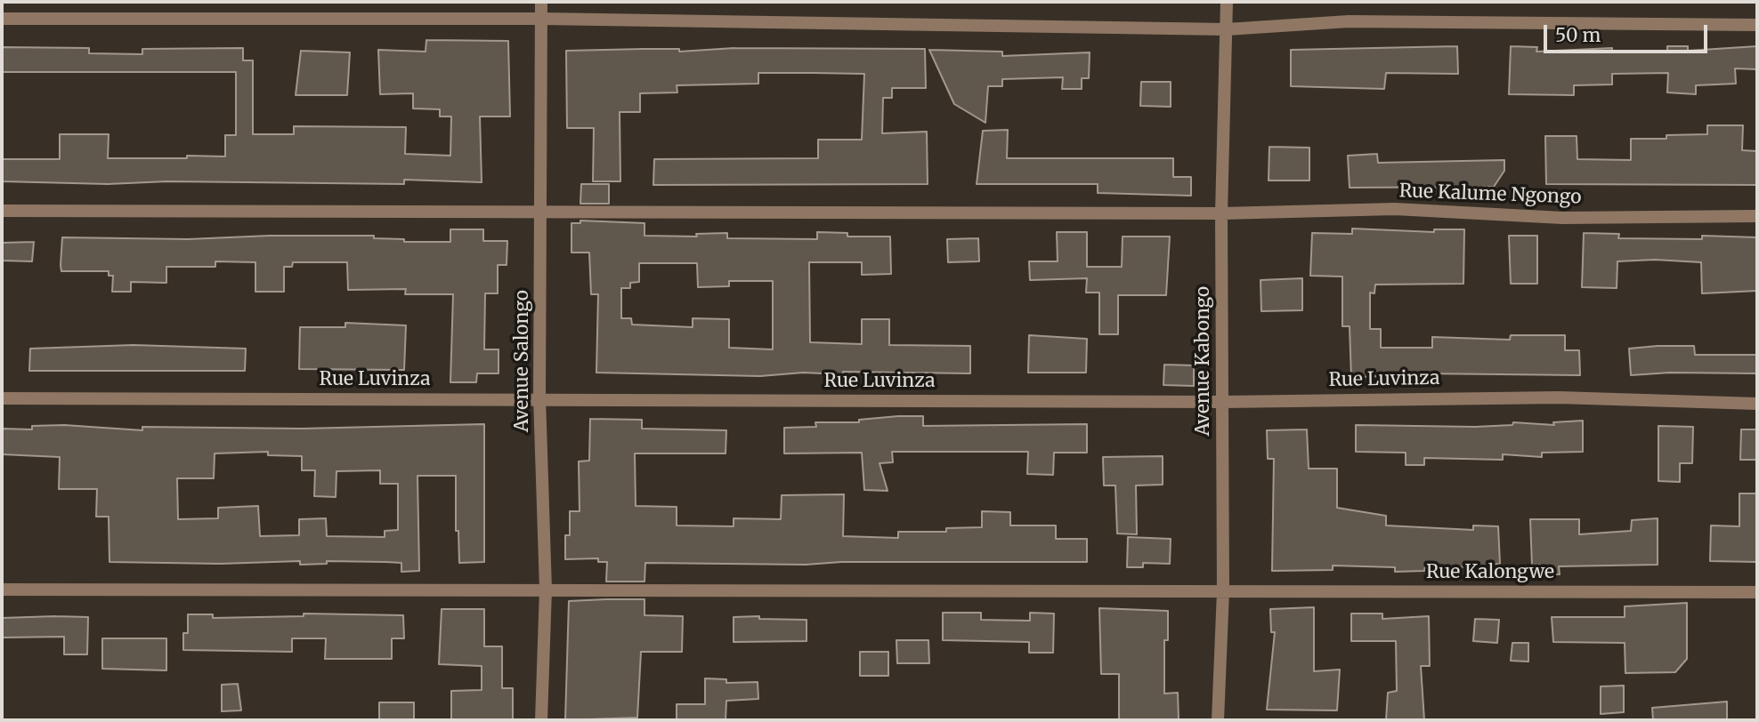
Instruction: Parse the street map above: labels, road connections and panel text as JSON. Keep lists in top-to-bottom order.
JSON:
{
  "streets": {
    "street": [
      "Rue Kalume Ngongo",
      "Avenue Salongo",
      "Avenue Kabongo",
      "Rue Luvinza",
      "Rue Kalongwe"
    ]
  },
  "crossings": [
    ["Rue Kalume Ngongo", "Avenue Salongo"],
    ["Rue Kalume Ngongo", "Avenue Kabongo"],
    ["Avenue Salongo", "Rue Luvinza"],
    ["Avenue Salongo", "Rue Kalongwe"],
    ["Avenue Kabongo", "Rue Luvinza"],
    ["Avenue Kabongo", "Rue Kalongwe"]
  ],
  "scale_bar": "50 m"
}
